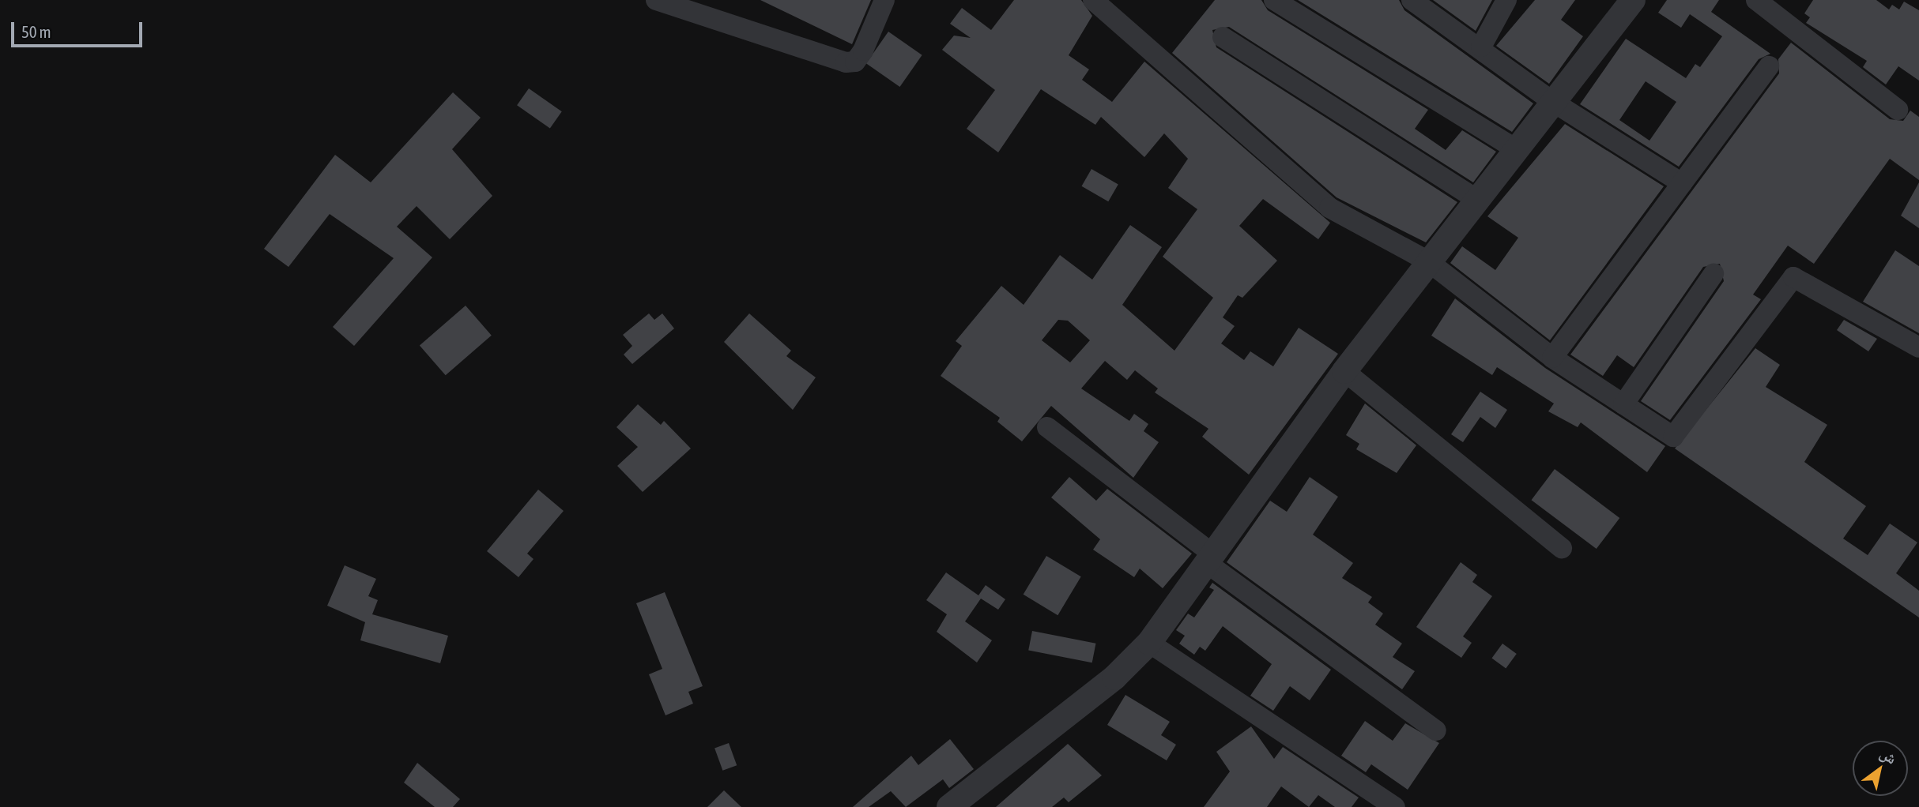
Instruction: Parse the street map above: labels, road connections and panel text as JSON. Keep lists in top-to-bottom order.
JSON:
{
  "scale_bar": "50 m",
  "north": "top right"
}
